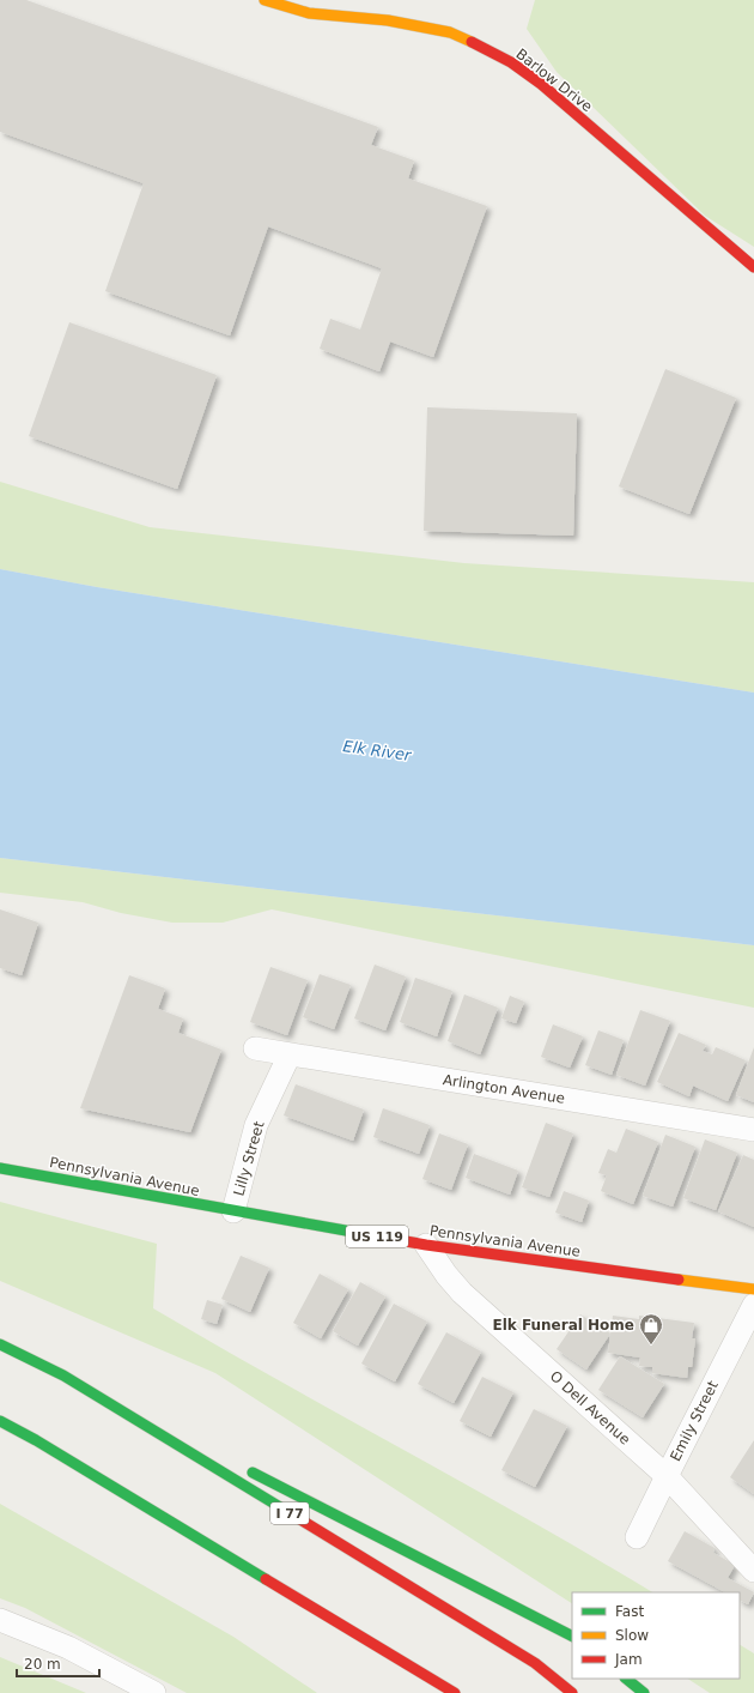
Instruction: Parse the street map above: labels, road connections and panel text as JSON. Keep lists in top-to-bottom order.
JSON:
{
  "streets": {
    "main road": [
      "Barlow Drive",
      "Pennsylvania Avenue",
      "US 119",
      "I 77"
    ],
    "street": [
      "Arlington Avenue",
      "Lilly Street",
      "O Dell Avenue",
      "Emily Street"
    ]
  },
  "crossings": [
    ["Arlington Avenue", "Lilly Street"],
    ["Lilly Street", "Pennsylvania Avenue"],
    ["Pennsylvania Avenue", "O Dell Avenue"],
    ["O Dell Avenue", "Emily Street"]
  ],
  "water": ["Elk River"],
  "places": {
    "shop": ["Elk Funeral Home"]
  },
  "legend": ["Fast", "Slow", "Jam"],
  "scale_bar": "20 m"
}
